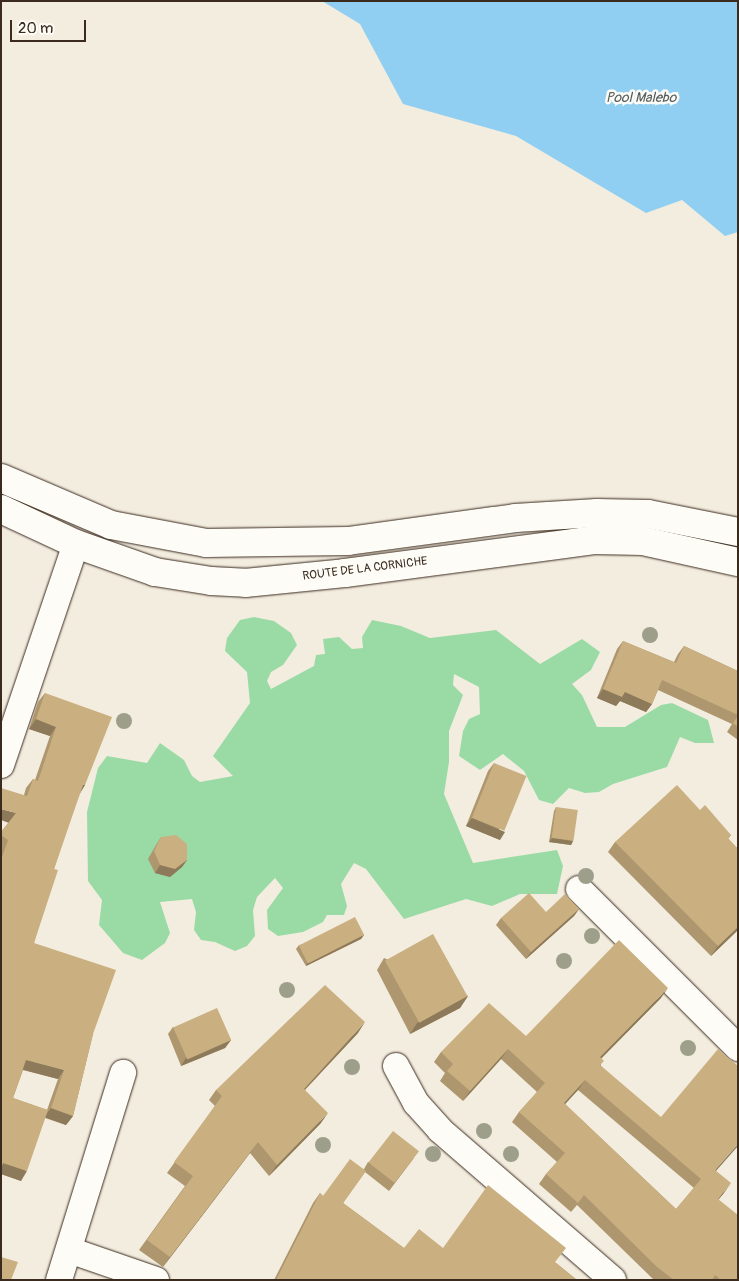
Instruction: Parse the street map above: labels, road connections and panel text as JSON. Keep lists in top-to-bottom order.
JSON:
{
  "streets": {
    "main road": ["ROUTE DE LA CORNICHE"]
  },
  "water": ["Pool Malebo"],
  "scale_bar": "20 m"
}
